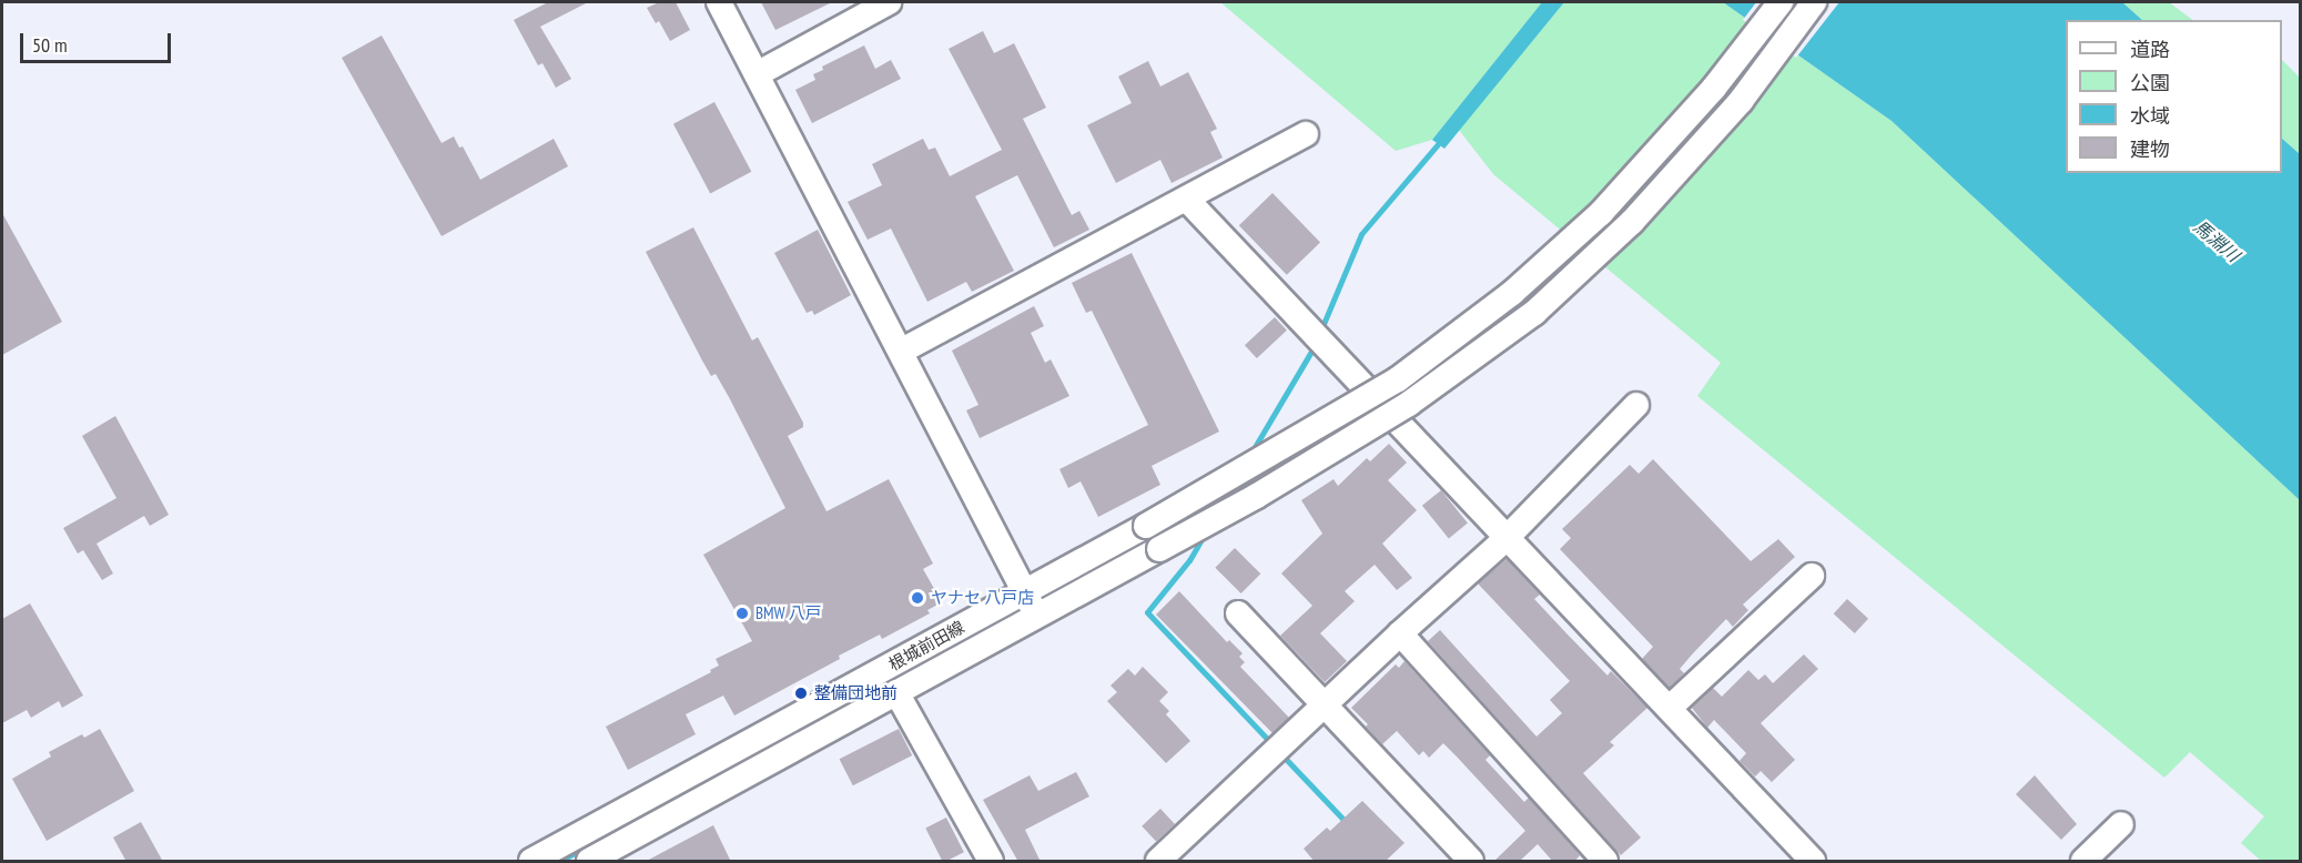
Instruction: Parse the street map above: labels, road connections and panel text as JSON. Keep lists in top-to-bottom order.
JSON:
{
  "streets": {
    "street": ["根城前田線"]
  },
  "water": ["馬淵川"],
  "places": ["ヤナセ 八戸店", "BMW 八戸", "整備団地前"],
  "legend": [
    "道路",
    "公園",
    "水域",
    "建物"
  ],
  "scale_bar": "50 m"
}
